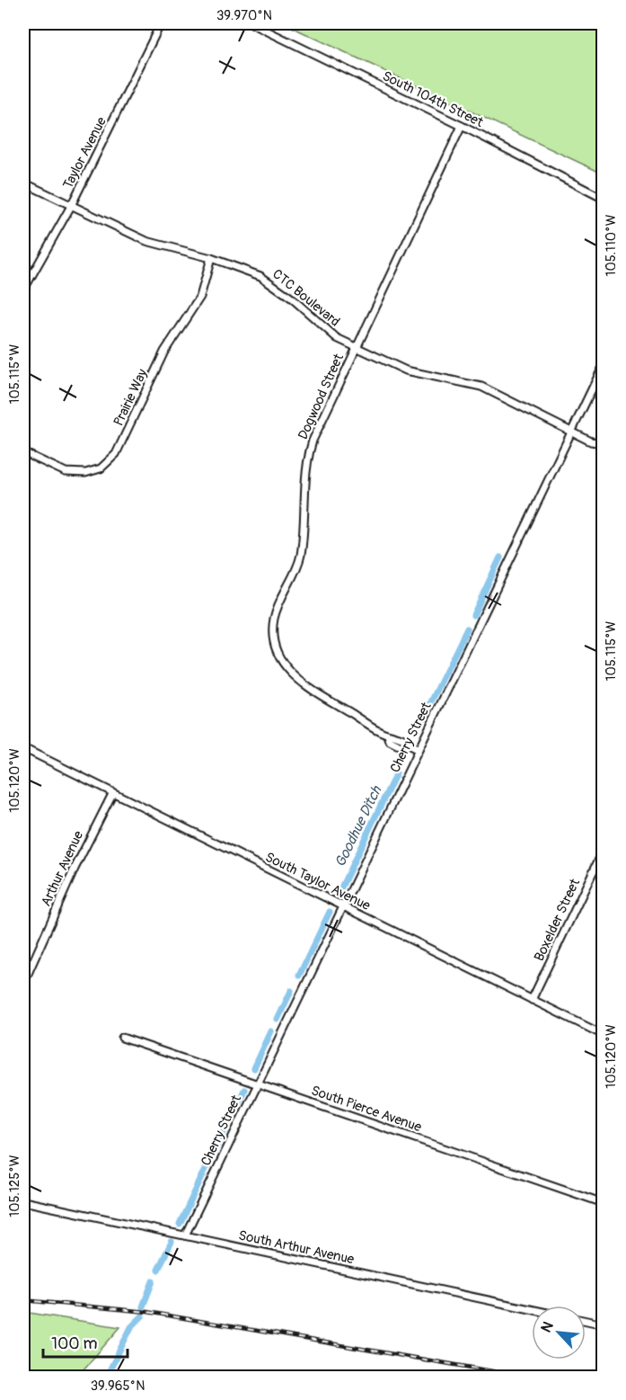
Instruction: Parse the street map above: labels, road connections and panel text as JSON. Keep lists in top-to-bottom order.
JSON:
{
  "streets": {
    "street": [
      "South 104th Street",
      "Taylor Avenue",
      "CTC Boulevard",
      "Dogwood Street",
      "Prairie Way",
      "Cherry Street",
      "Arthur Avenue",
      "South Taylor Avenue",
      "Boxelder Street",
      "South Pierce Avenue",
      "South Arthur Avenue"
    ]
  },
  "crossings": [
    ["South 104th Street", "Dogwood Street"],
    ["Taylor Avenue", "CTC Boulevard"],
    ["CTC Boulevard", "Dogwood Street"],
    ["CTC Boulevard", "Prairie Way"],
    ["CTC Boulevard", "Cherry Street"],
    ["Dogwood Street", "Cherry Street"],
    ["Cherry Street", "South Taylor Avenue"],
    ["Cherry Street", "South Pierce Avenue"],
    ["Cherry Street", "South Arthur Avenue"],
    ["Arthur Avenue", "South Taylor Avenue"],
    ["South Taylor Avenue", "Boxelder Street"]
  ],
  "water": ["Goodhue Ditch"],
  "scale_bar": "100 m",
  "north": "top left",
  "coordinates": [
    "39.970°N",
    "105.110°W",
    "105.115°W",
    "105.120°W",
    "105.125°W",
    "39.965°N"
  ]
}
